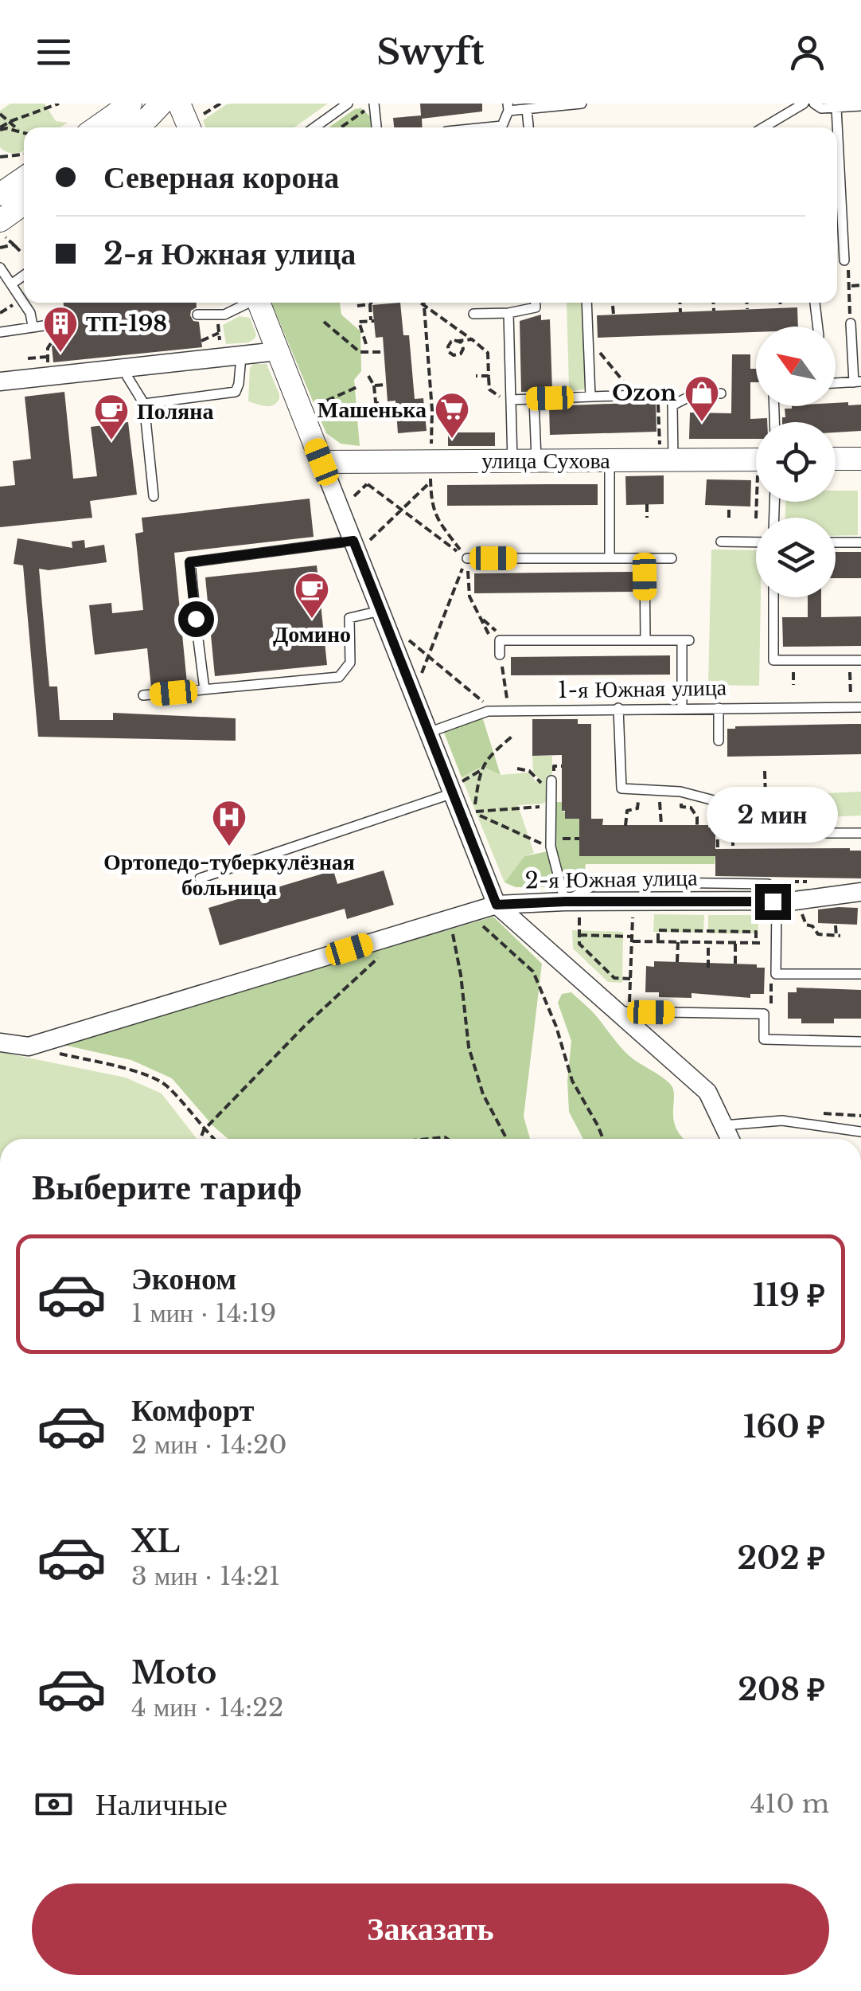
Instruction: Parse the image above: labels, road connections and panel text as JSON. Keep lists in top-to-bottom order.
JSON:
{
  "streets": {
    "street": ["улица Сухова", "2-я Южная улица"],
    "lane": ["1-я Южная улица"]
  },
  "places": {
    "building": ["ТП-198"],
    "shop": ["Ozon"],
    "supermarket": ["Машенька"],
    "cafe": ["Поляна", "Домино"],
    "hospital": ["Ортопедо-туберкулёзная больница"]
  },
  "north": "top left",
  "page": {
    "header": "Swyft",
    "banner": ["Северная корона", "2-я Южная улица"],
    "bubble": "2 мин",
    "heading": "Выберите тариф",
    "list": [
      {
        "name": "Эконом",
        "note": "1 мин · 14:19",
        "value": "119 ₽"
      },
      {
        "name": "Комфорт",
        "note": "2 мин · 14:20",
        "value": "160 ₽"
      },
      {
        "name": "XL",
        "note": "3 мин · 14:21",
        "value": "202 ₽"
      },
      {
        "name": "Moto",
        "note": "4 мин · 14:22",
        "value": "208 ₽"
      }
    ],
    "pay": ["Наличные", "410 m"],
    "buttons": "Заказать"
  }
}
